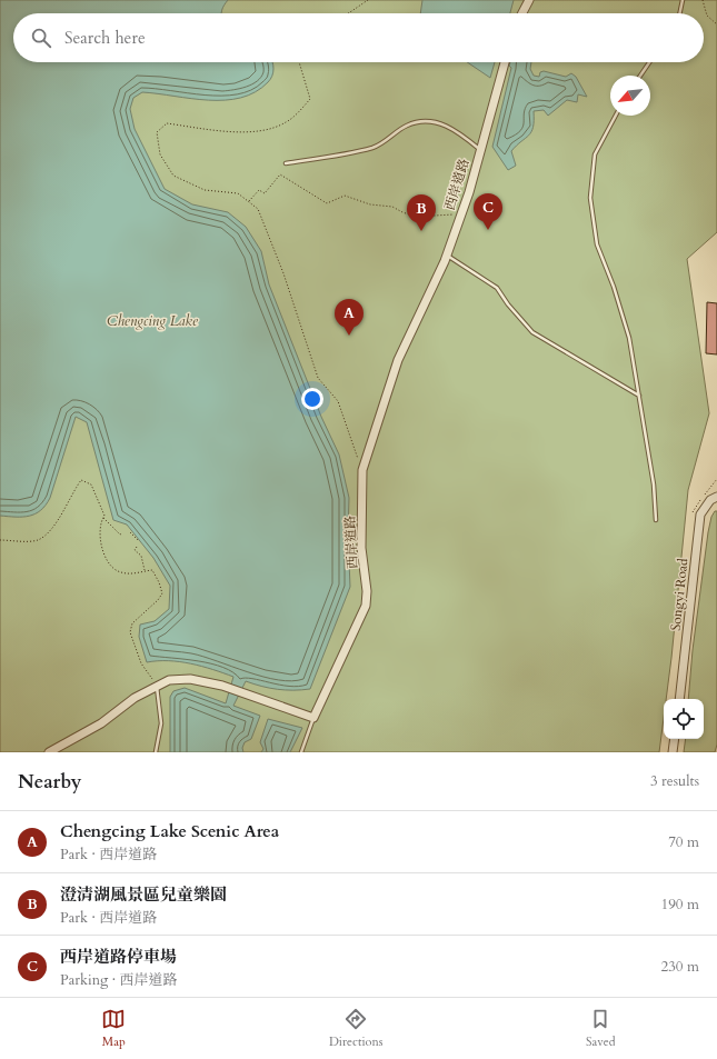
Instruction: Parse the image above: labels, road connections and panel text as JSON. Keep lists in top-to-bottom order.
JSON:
{
  "streets": {
    "street": ["西岸道路", "Songyi Road"]
  },
  "water": ["Chengcing Lake"],
  "north": "bottom left",
  "page": {
    "search": "Search here",
    "pins": ["C", "B", "A"],
    "heading": ["Nearby", "3 results"],
    "list": [
      {
        "mark": "A",
        "name": "Chengcing Lake Scenic Area",
        "note": "Park · 西岸道路",
        "value": "70 m"
      },
      {
        "mark": "B",
        "name": "澄清湖風景區兒童樂園",
        "note": "Park · 西岸道路",
        "value": "190 m"
      },
      {
        "mark": "C",
        "name": "西岸道路停車場",
        "note": "Parking · 西岸道路",
        "value": "230 m"
      }
    ],
    "nav": ["Map", "Directions", "Saved"]
  }
}
